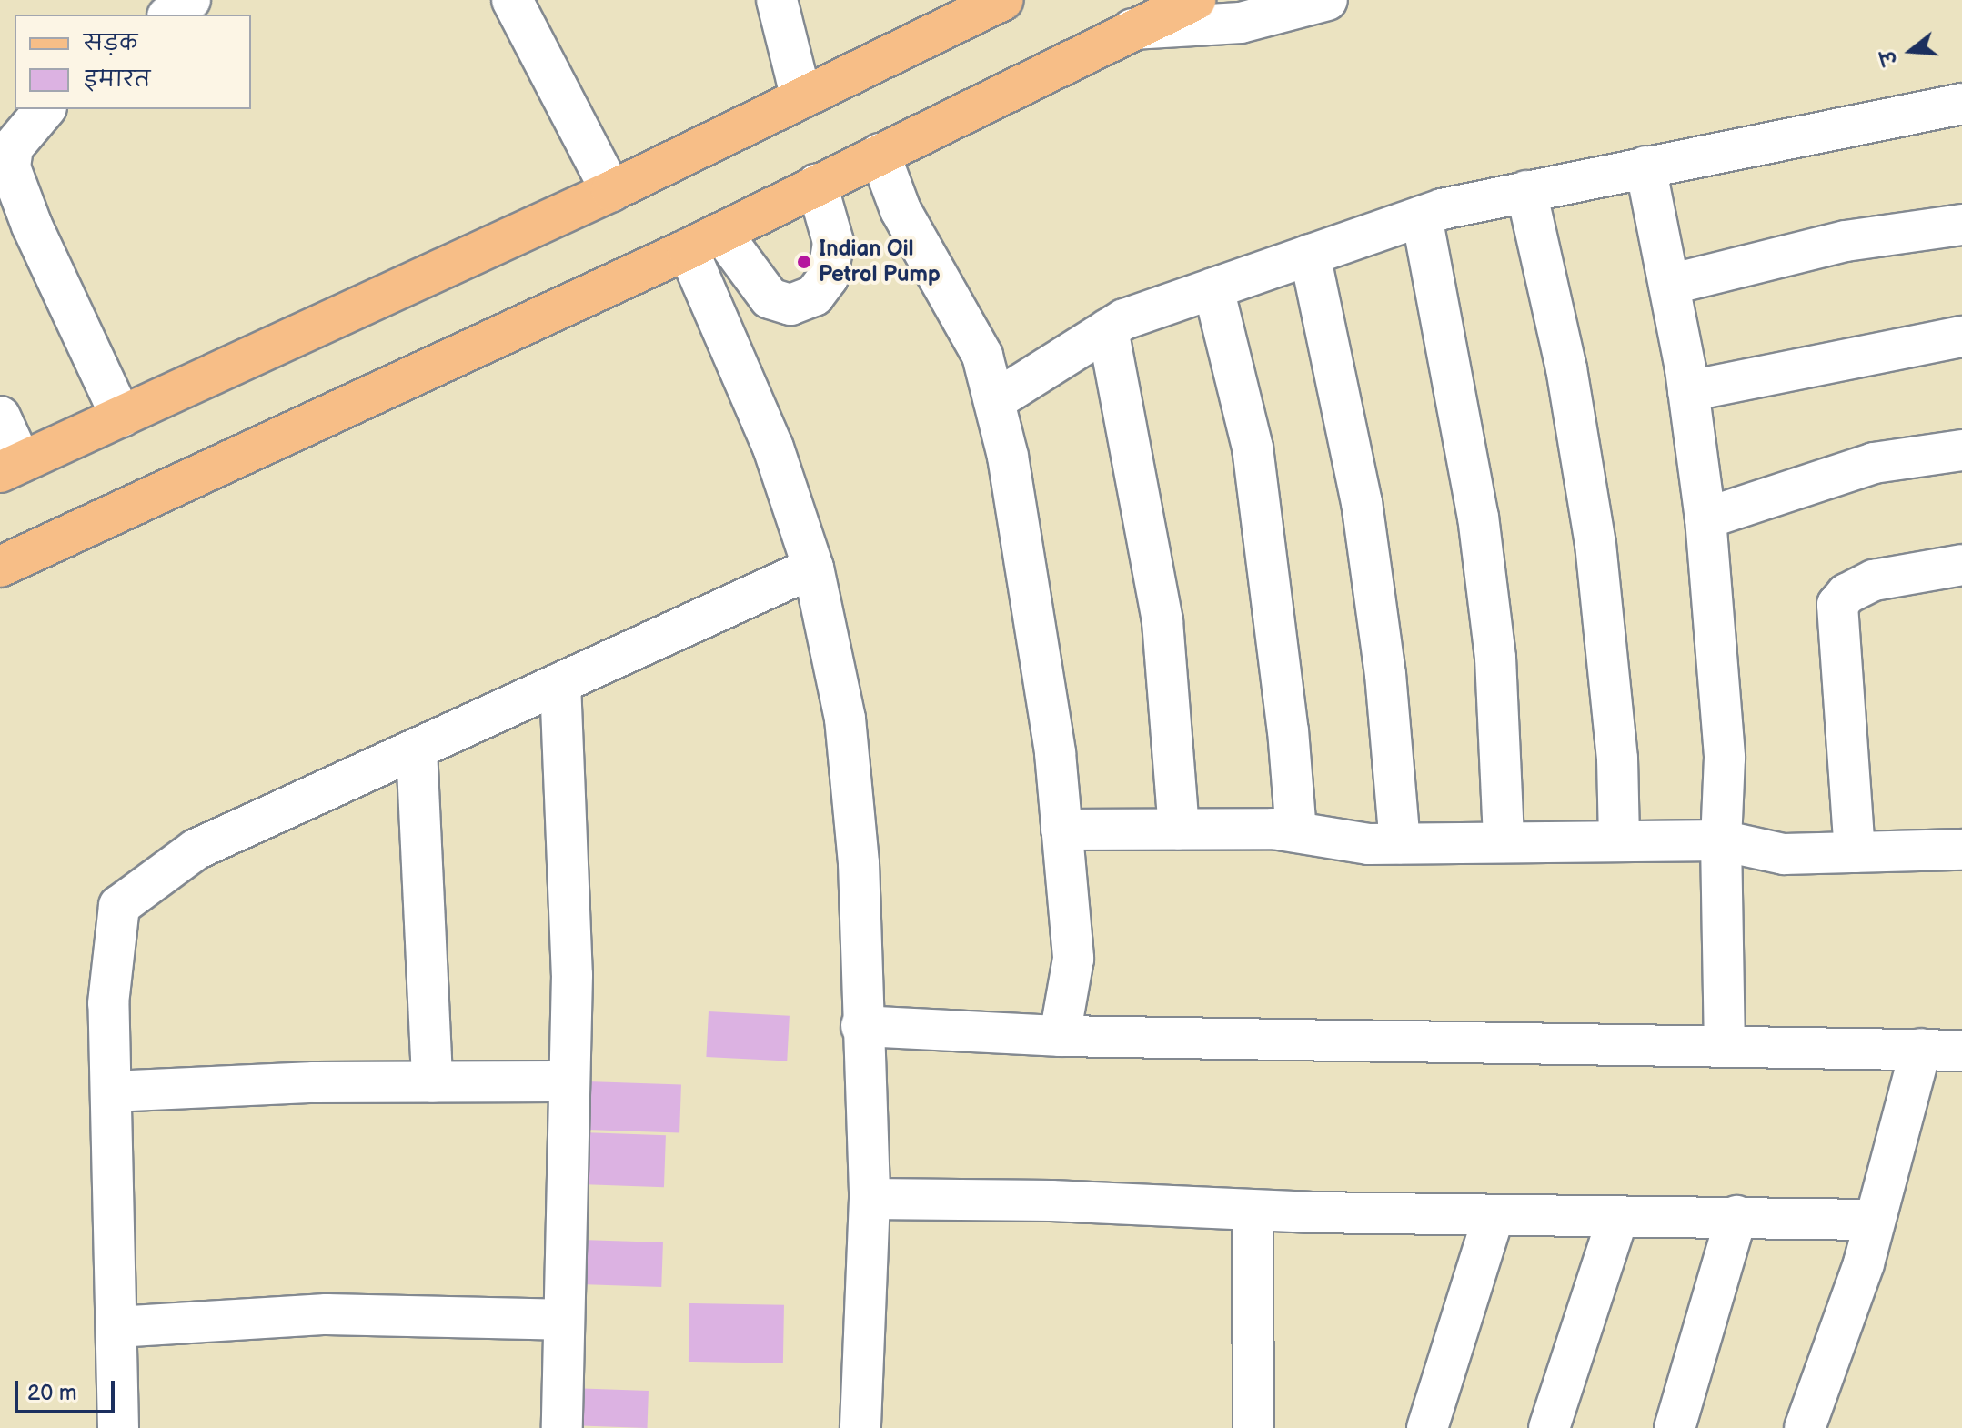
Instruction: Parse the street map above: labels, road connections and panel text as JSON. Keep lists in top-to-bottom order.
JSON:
{
  "places": ["Indian Oil Petrol Pump"],
  "legend": ["सड़क", "इमारत"],
  "scale_bar": "20 m",
  "north": "left"
}
